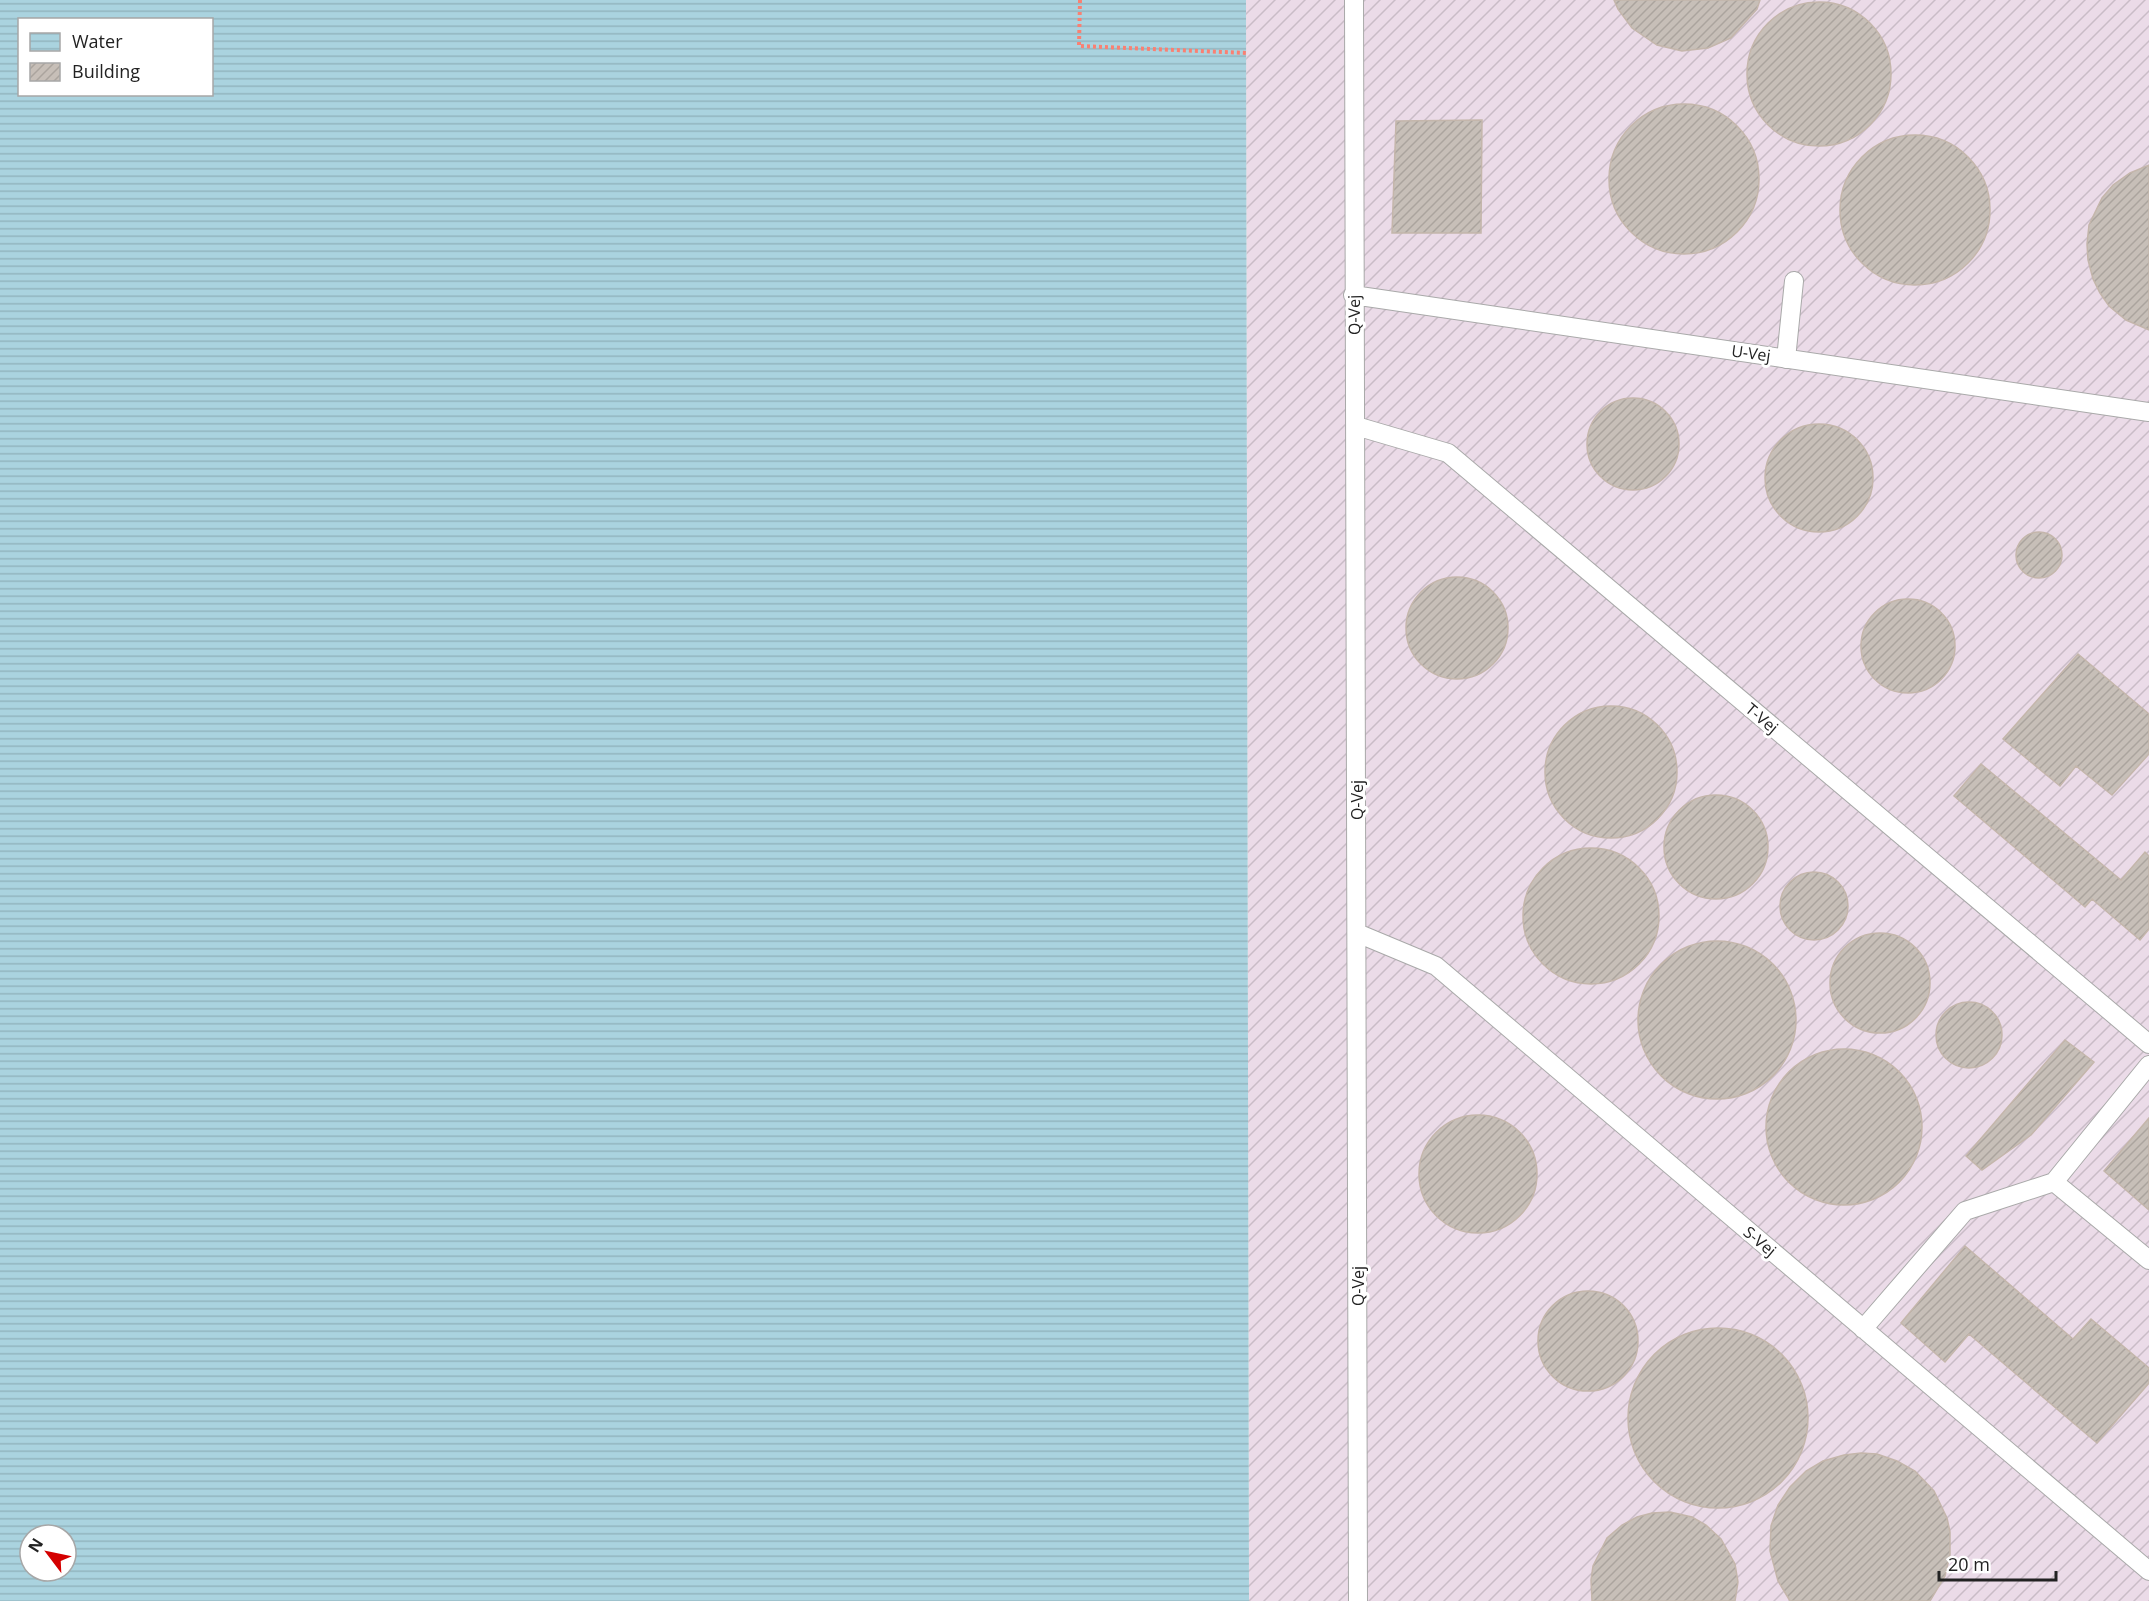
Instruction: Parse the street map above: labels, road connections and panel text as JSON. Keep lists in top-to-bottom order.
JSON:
{
  "streets": {
    "lane": [
      "Q-Vej",
      "U-Vej",
      "T-Vej",
      "S-Vej"
    ]
  },
  "crossings": [
    ["Q-Vej", "U-Vej"],
    ["Q-Vej", "T-Vej"],
    ["Q-Vej", "S-Vej"]
  ],
  "legend": ["Water", "Building"],
  "scale_bar": "20 m",
  "north": "top left"
}
